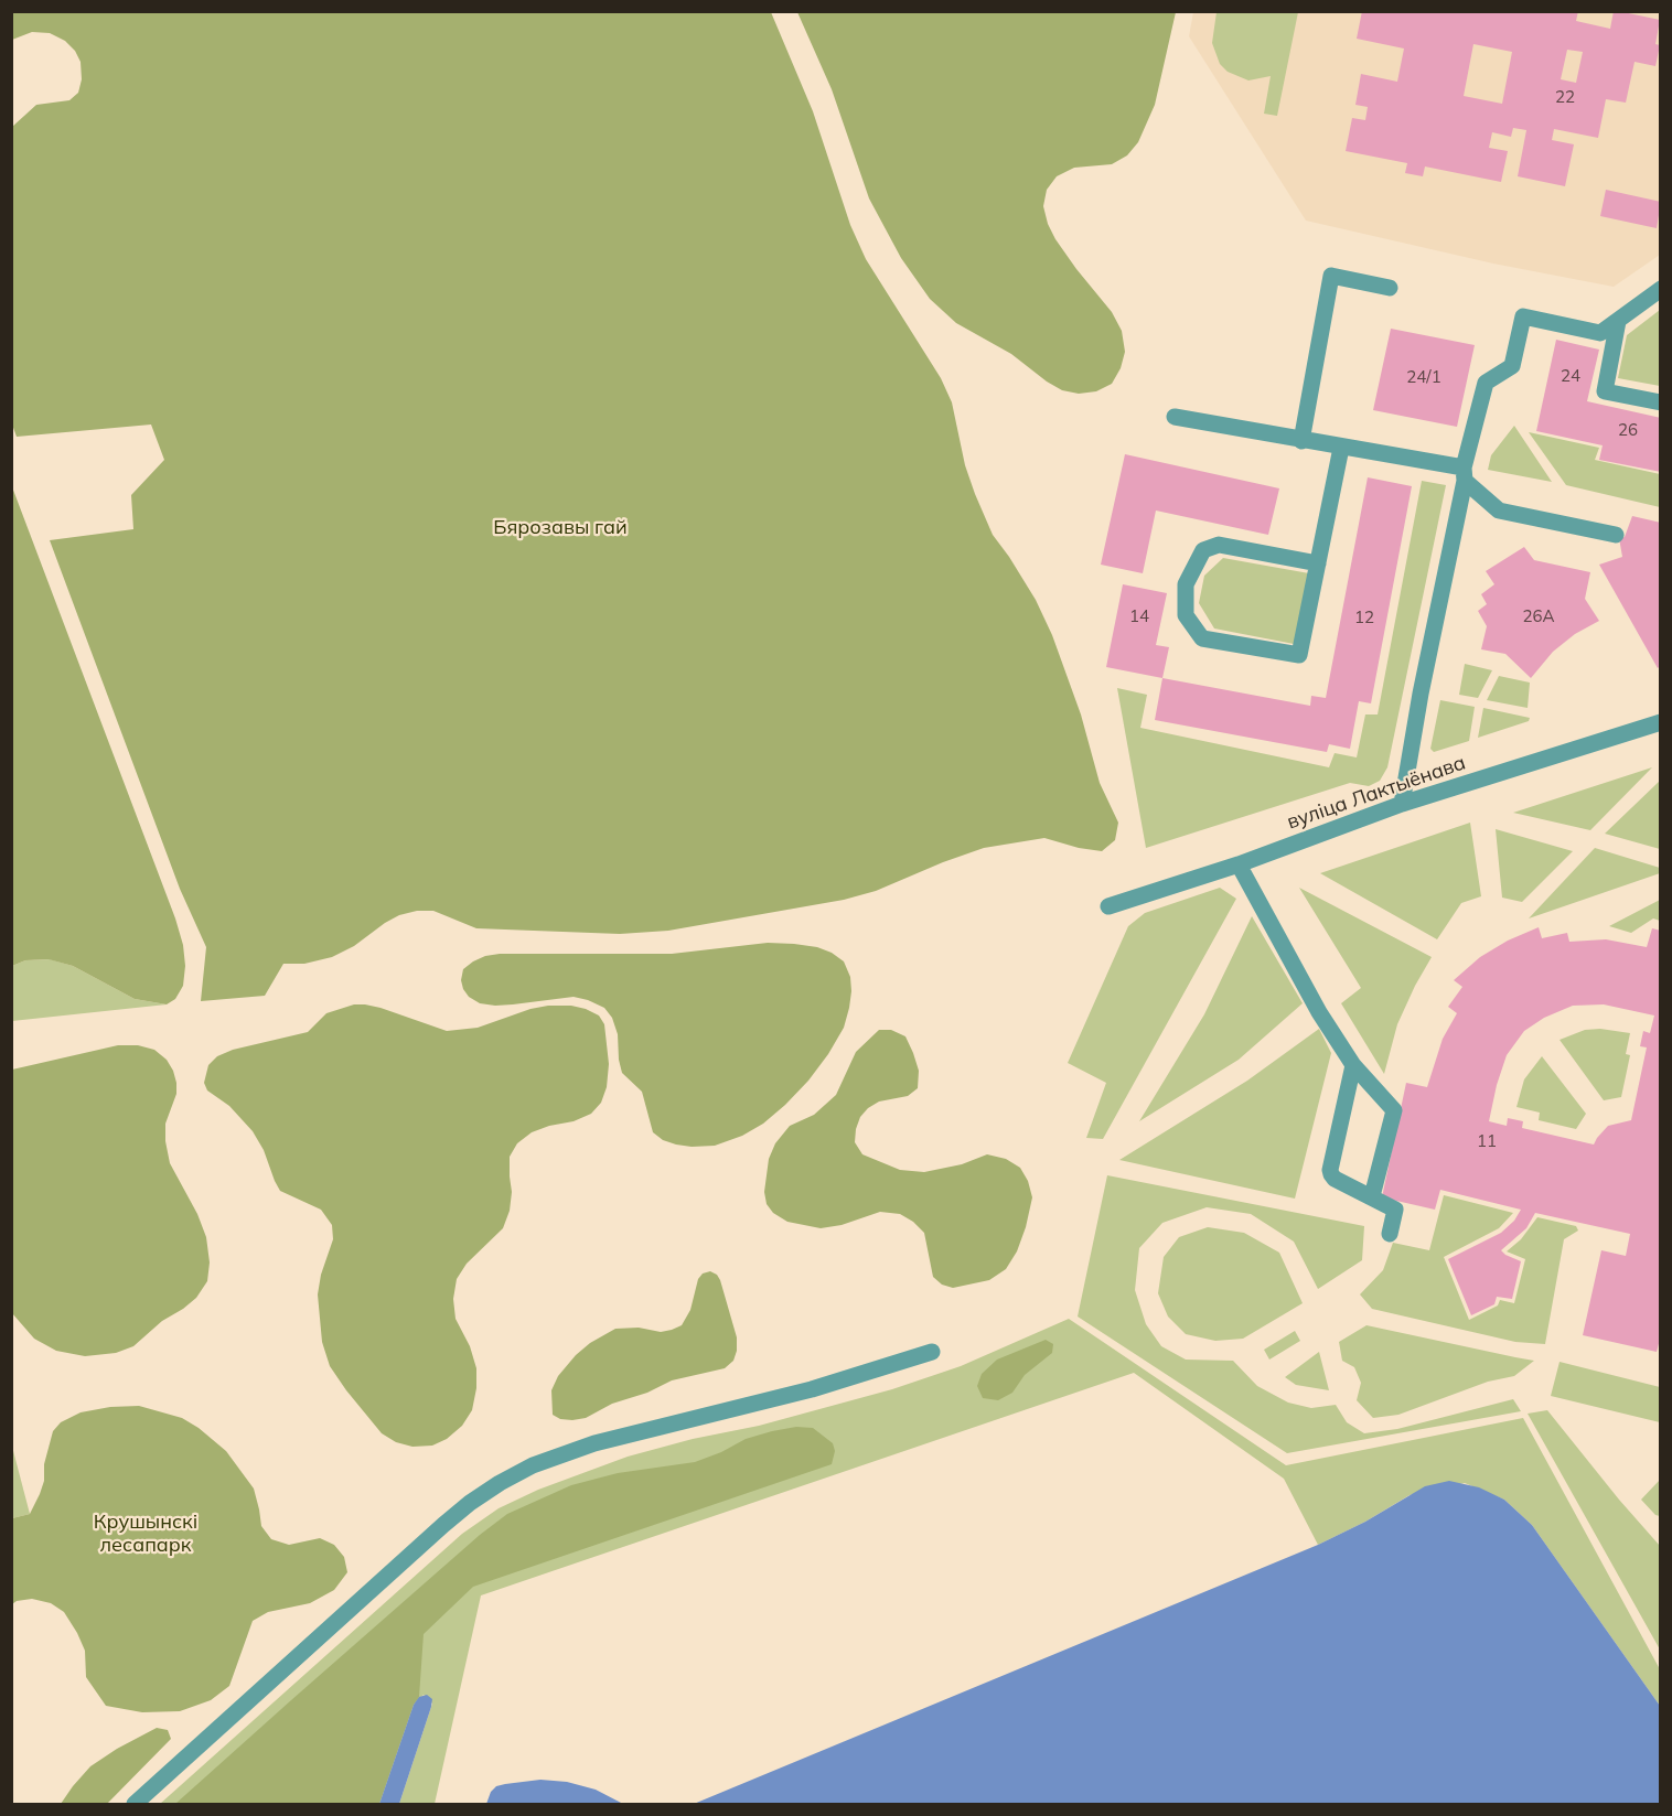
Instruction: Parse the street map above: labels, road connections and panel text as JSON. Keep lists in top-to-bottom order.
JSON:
{
  "streets": {
    "street": ["вуліца Лактыёнава"]
  },
  "parks": ["Бярозавы гай", "Крушынскі лесапарк"],
  "house_numbers": [
    "22",
    "24",
    "24/1",
    "26",
    "14",
    "26А",
    "12",
    "11"
  ]
}
